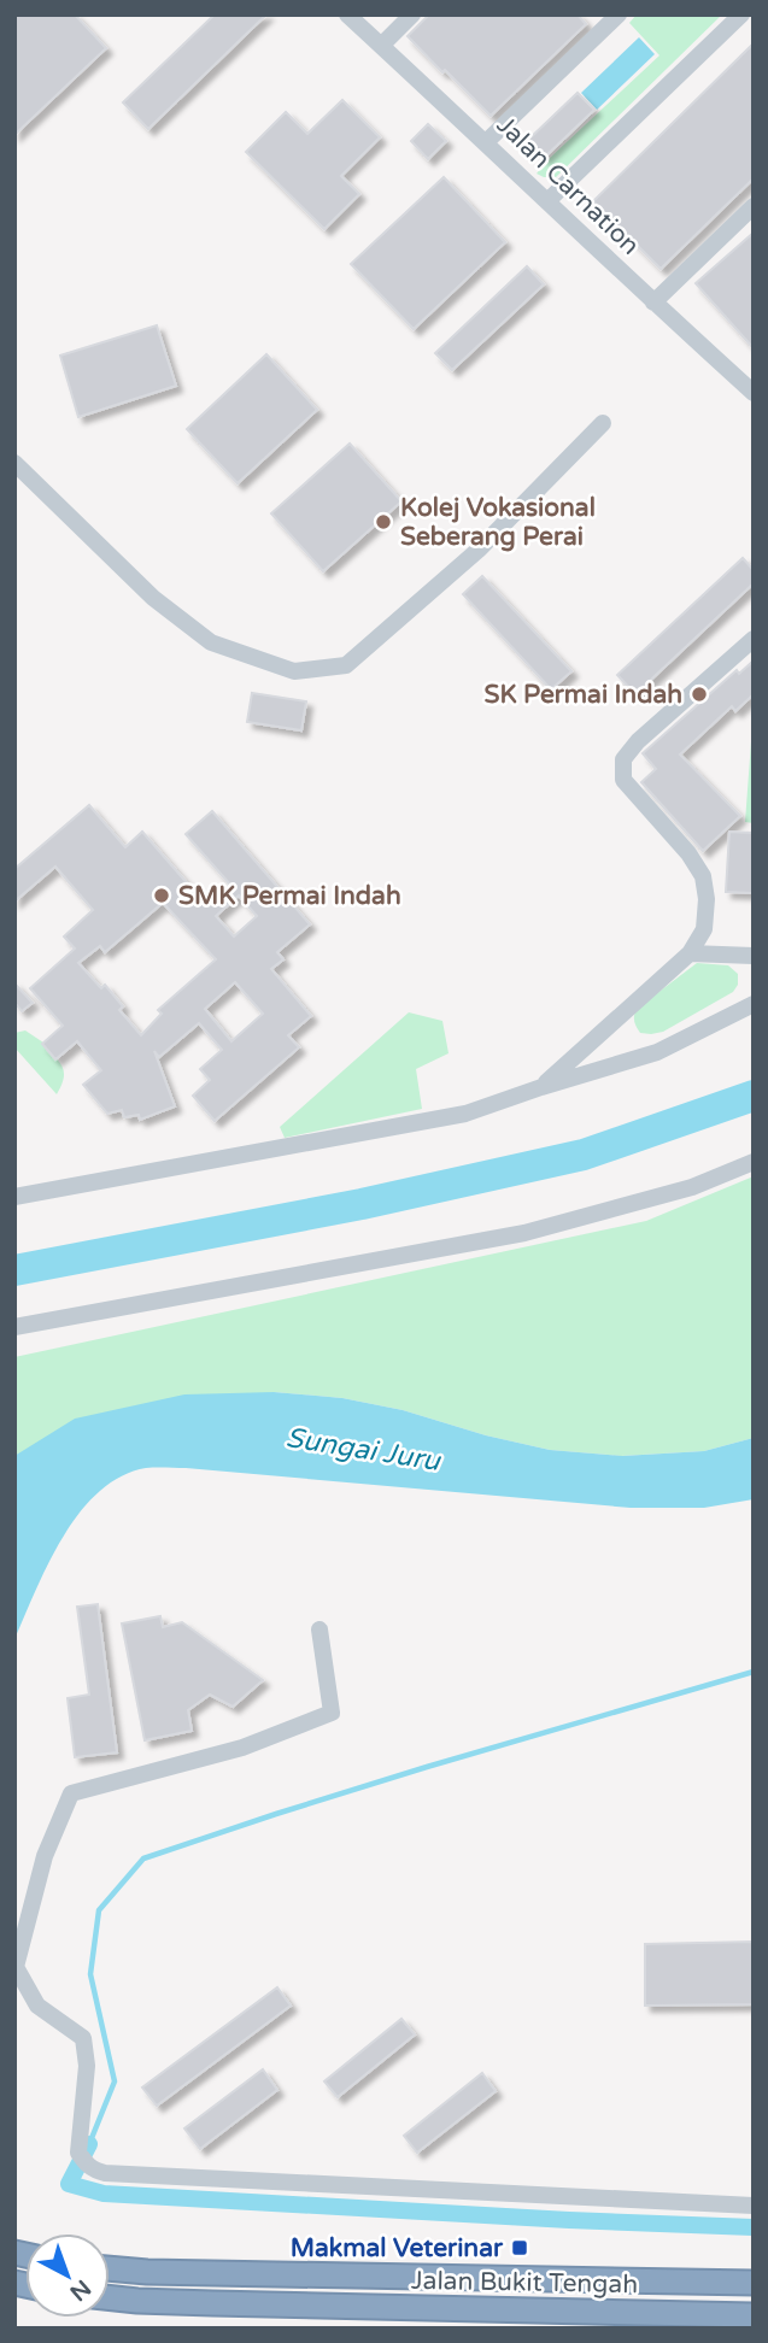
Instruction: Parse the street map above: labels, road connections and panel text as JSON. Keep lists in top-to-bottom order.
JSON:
{
  "streets": {
    "highway": ["Jalan Bukit Tengah"],
    "street": ["Jalan Carnation"]
  },
  "water": ["Sungai Juru"],
  "places": {
    "other": ["Kolej Vokasional Seberang Perai", "SK Permai Indah", "SMK Permai Indah"],
    "transit": ["Makmal Veterinar"]
  },
  "north": "bottom right"
}
